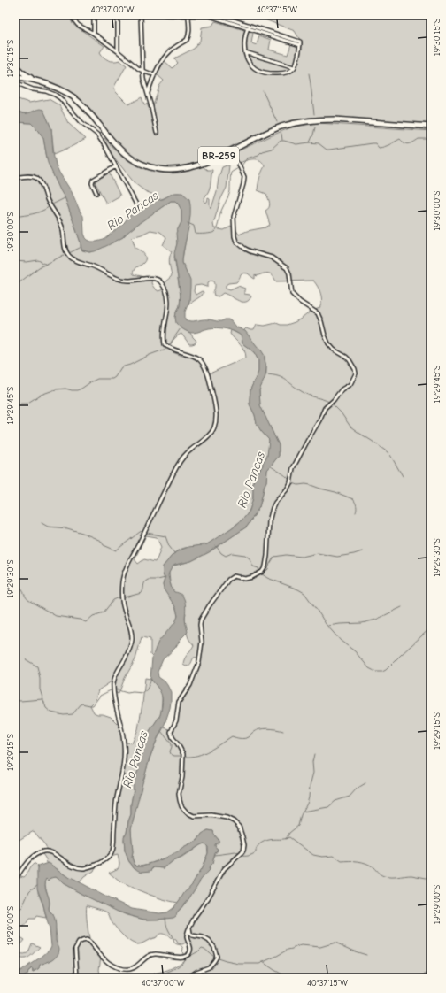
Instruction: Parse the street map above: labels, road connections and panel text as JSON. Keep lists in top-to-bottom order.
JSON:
{
  "streets": {
    "highway": ["BR-259"]
  },
  "water": ["Rio Pancas"],
  "coordinates": [
    "40°37'00\"W",
    "40°37'15\"W",
    "19°30'15\"S",
    "19°30'00\"S",
    "19°29'45\"S",
    "19°29'30\"S",
    "19°29'15\"S",
    "19°29'00\"S"
  ]
}
